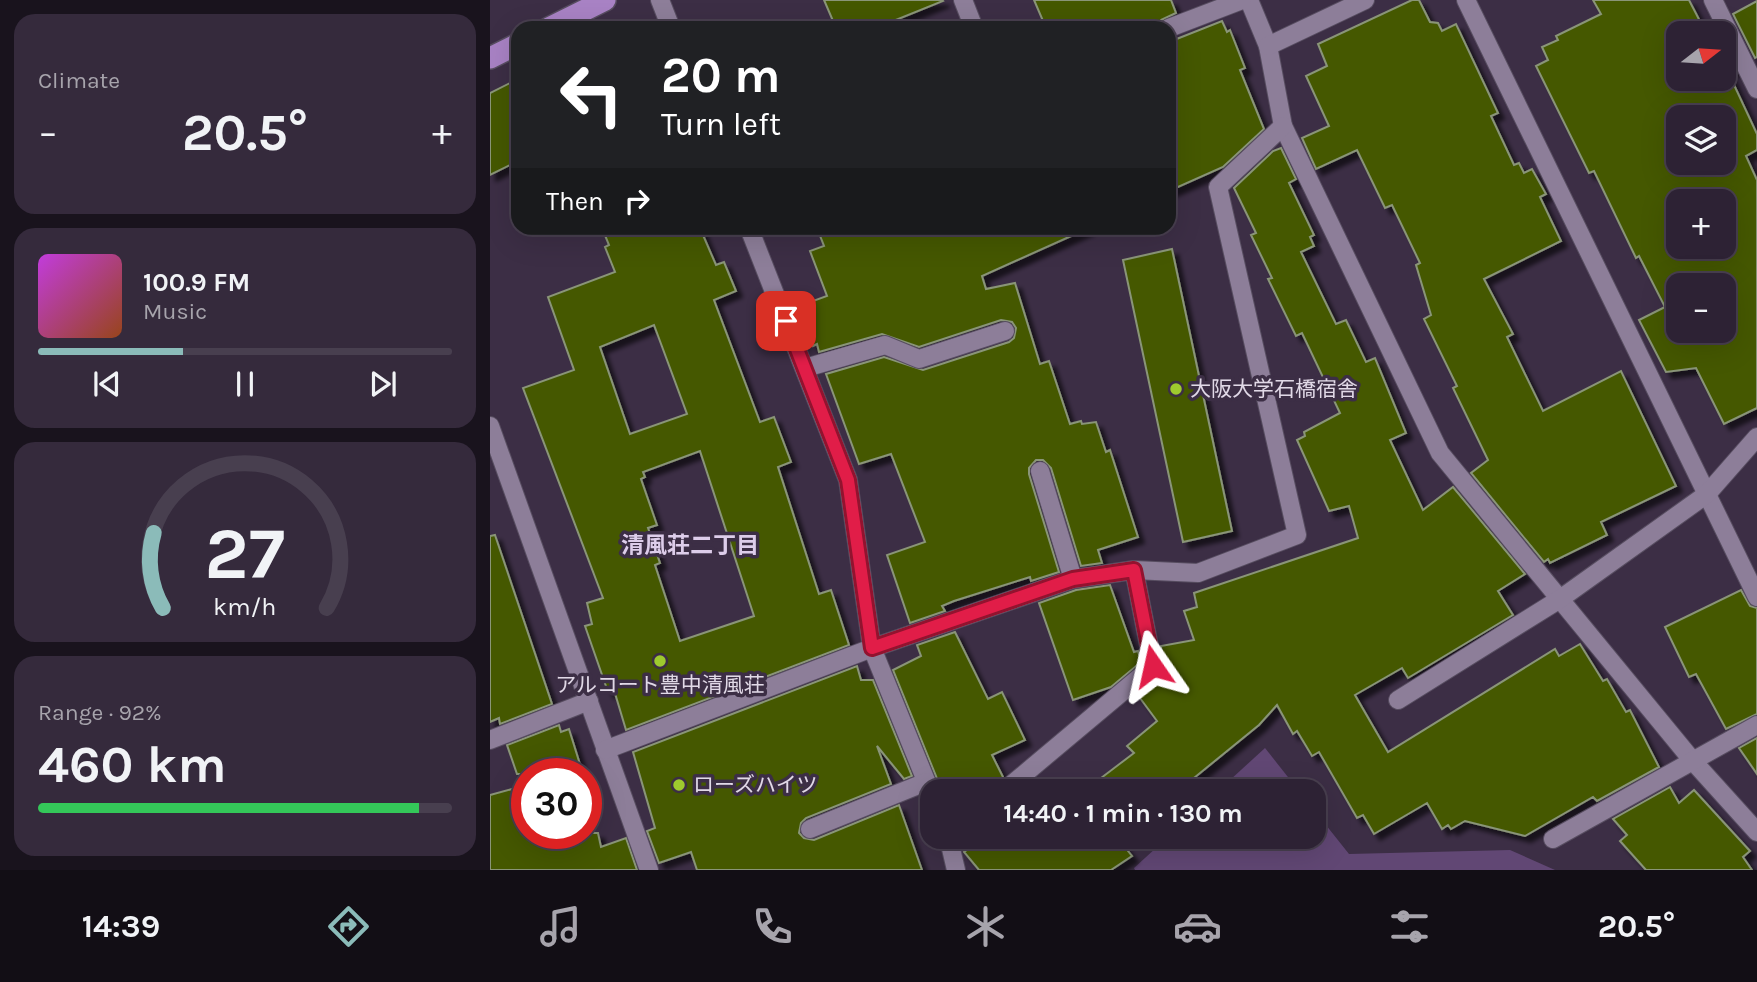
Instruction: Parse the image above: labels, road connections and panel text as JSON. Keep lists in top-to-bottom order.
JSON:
{
  "districts": ["清風荘二丁目"],
  "places": ["大阪大学石橋宿舎", "アルコート豊中清風荘", "ローズハイツ"],
  "north": "right",
  "page": {
    "tile": [
      "Climate",
      ["Range · 92%", "460 km"]
    ],
    "map_buttons": ["+", "−"],
    "turn": ["20 m", "Turn left"],
    "heat": ["−", "20.5°", "+"],
    "then": "Then",
    "song": ["100.9 FM", "Music"],
    "limit": "30",
    "trip": "14:40 · 1 min · 130 m",
    "tabs": ["14:39", "20.5°"],
    "gauge": ["27", "km/h"]
  }
}
